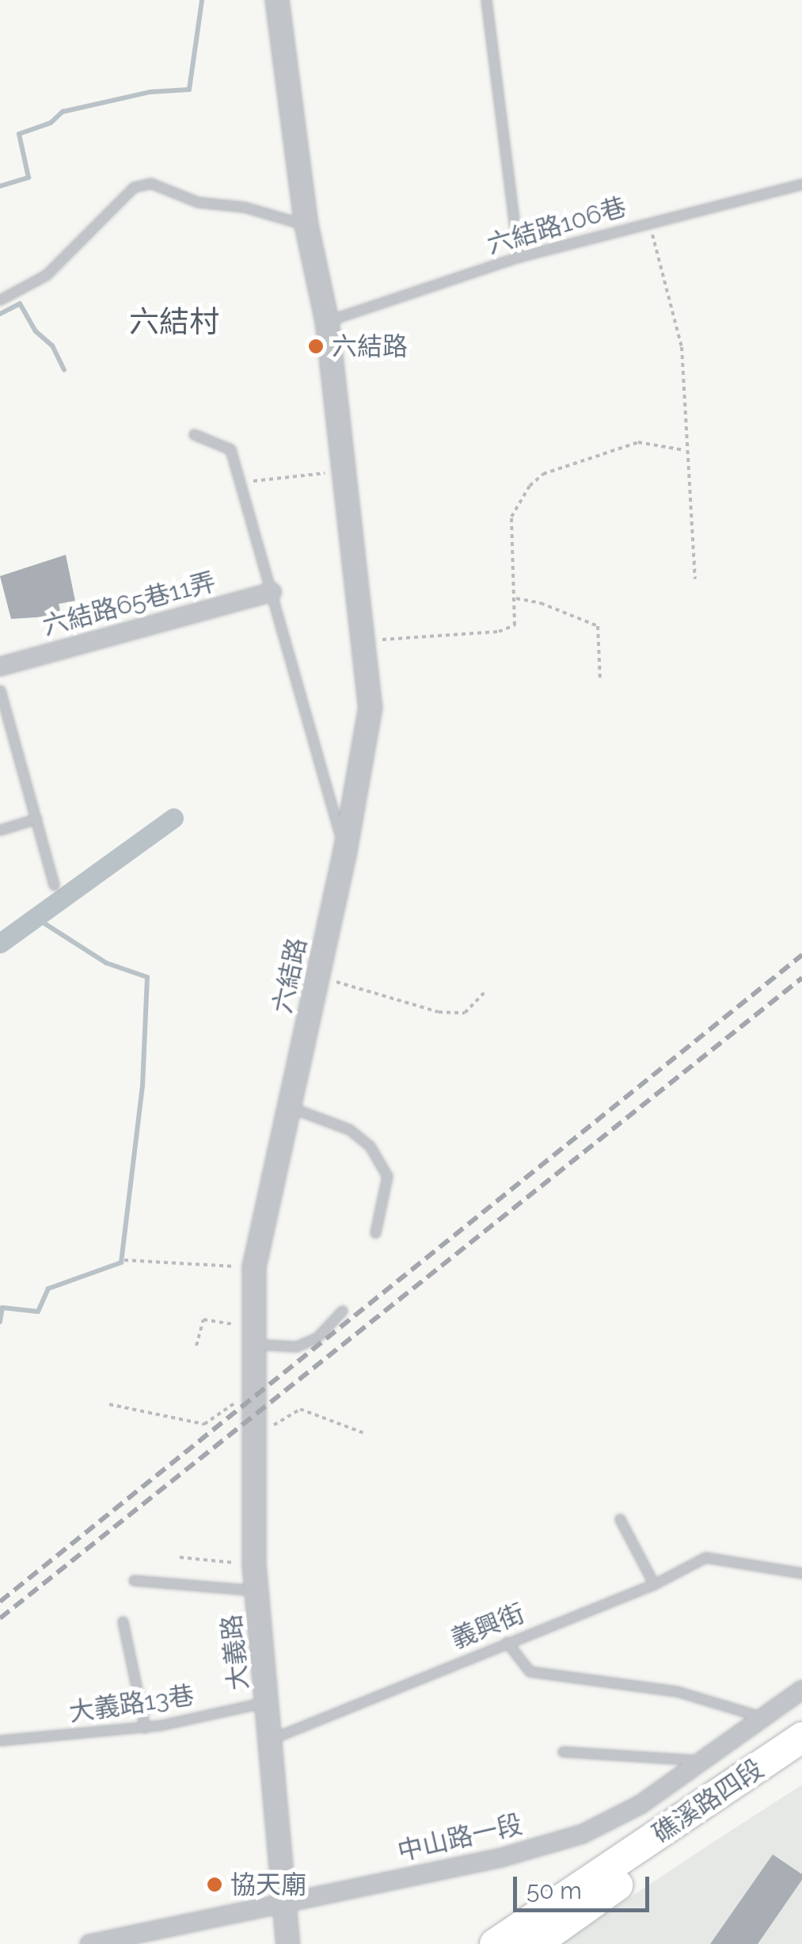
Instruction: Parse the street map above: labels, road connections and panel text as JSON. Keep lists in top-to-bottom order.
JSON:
{
  "streets": {
    "main road": ["礁溪路四段"],
    "street": [
      "六結路65巷11弄",
      "六結路",
      "大義路",
      "中山路一段"
    ],
    "lane": ["六結路106巷", "義興街", "大義路13巷"]
  },
  "crossings": [
    ["六結路106巷", "六結路"],
    ["六結路", "大義路"],
    ["義興街", "大義路"],
    ["大義路", "大義路13巷"],
    ["大義路", "中山路一段"]
  ],
  "districts": ["六結村"],
  "places": ["六結路", "協天廟"],
  "scale_bar": "50 m"
}
